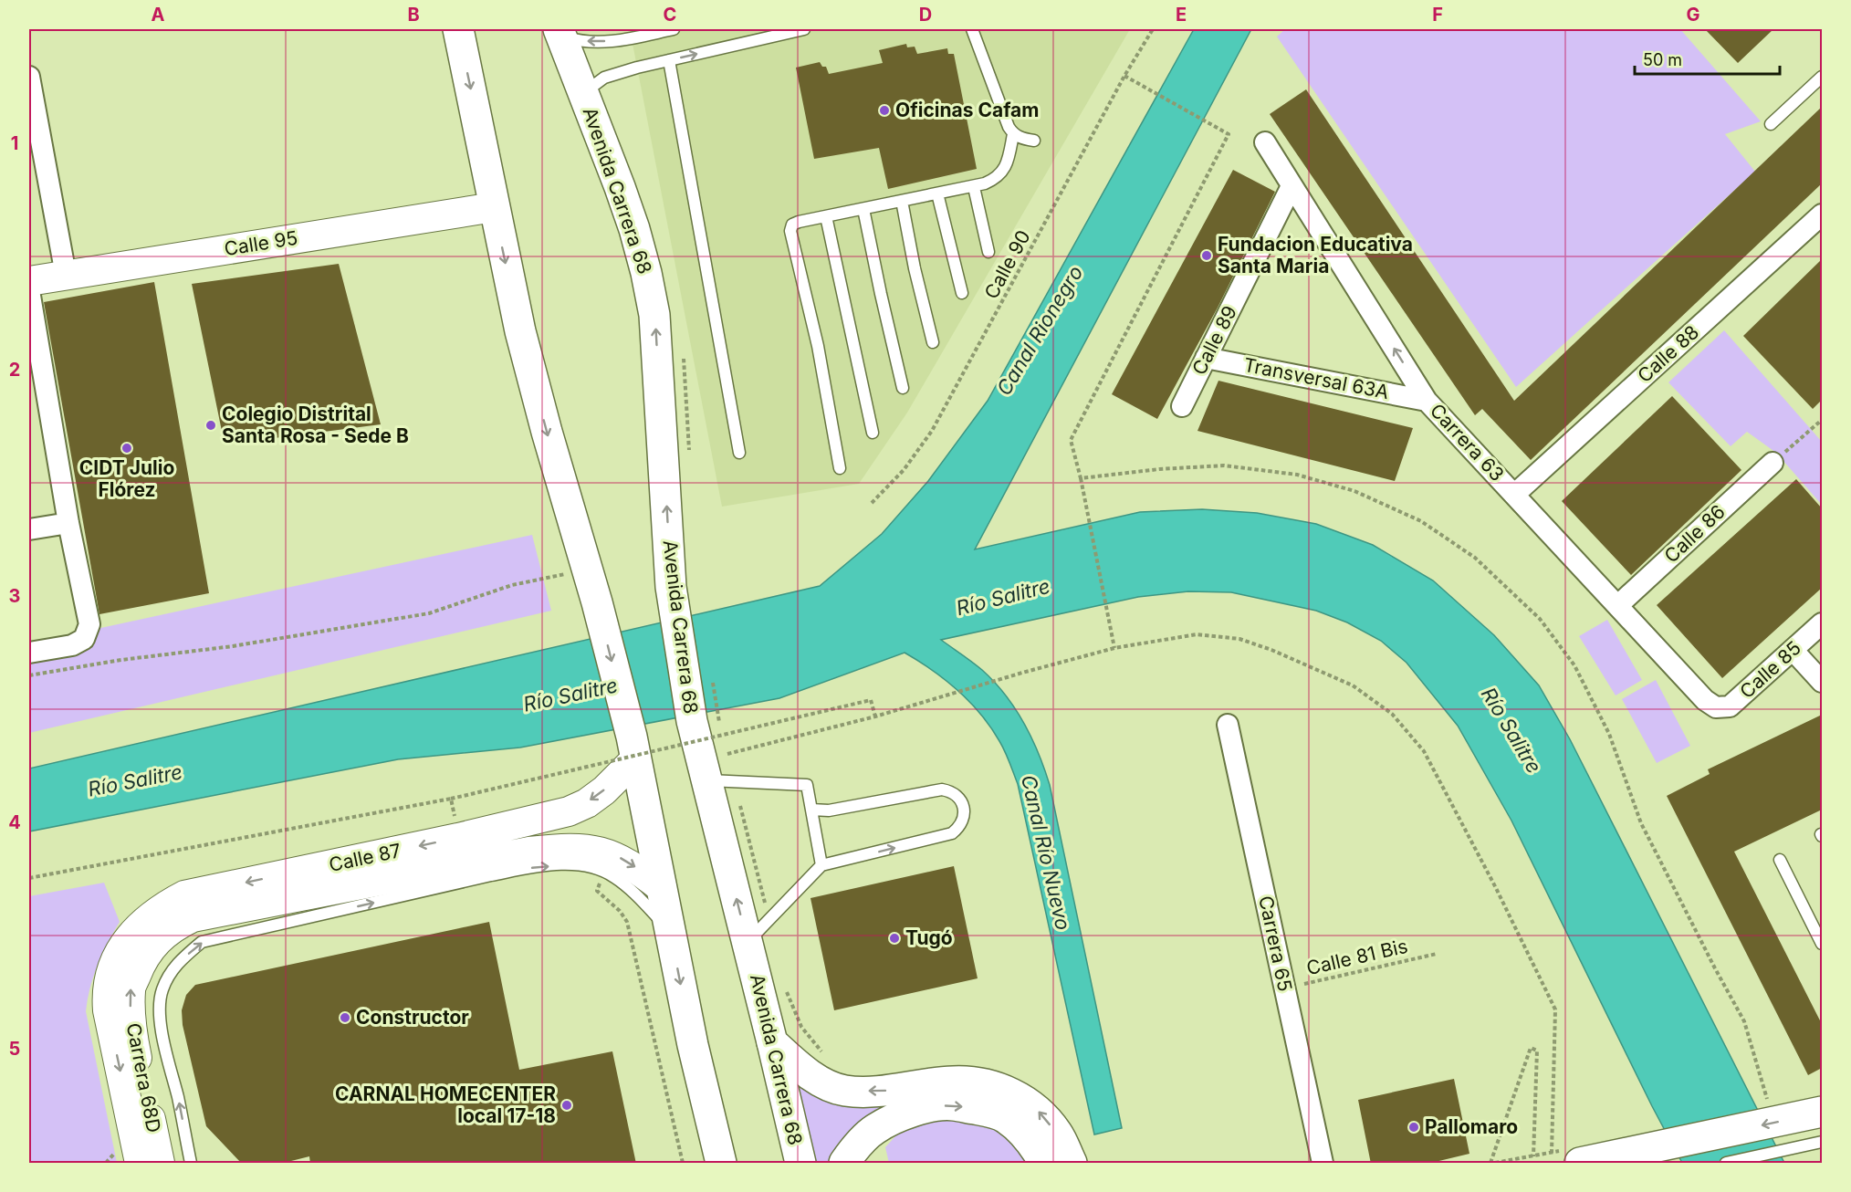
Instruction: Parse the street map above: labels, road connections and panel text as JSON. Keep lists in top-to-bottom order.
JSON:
{
  "streets": {
    "main road": ["Avenida Carrera 68"],
    "street": [
      "Calle 95",
      "Calle 89",
      "Calle 88",
      "Transversal 63A",
      "Carrera 63",
      "Calle 86",
      "Calle 85",
      "Calle 87",
      "Carrera 65",
      "Carrera 68D"
    ],
    "path": ["Calle 90", "Calle 81 Bis"]
  },
  "crossings": [
    ["Calle 89", "Transversal 63A"],
    ["Calle 89", "Carrera 63"],
    ["Calle 88", "Carrera 63"],
    ["Transversal 63A", "Carrera 63"],
    ["Carrera 63", "Calle 86"],
    ["Carrera 63", "Calle 85"],
    ["Calle 87", "Carrera 68D"],
    ["Carrera 65", "Calle 81 Bis"]
  ],
  "water": ["Canal Rionegro", "Río Salitre", "Canal Río Nuevo"],
  "places": [
    "Oficinas Cafam",
    "Fundacion Educativa Santa Maria",
    "Colegio Distrital Santa Rosa - Sede B",
    "CIDT Julio Flórez",
    "Tugó",
    "Constructor",
    "CARNAL HOMECENTER local 17-18",
    "Pallomaro"
  ],
  "scale_bar": "50 m",
  "grid": {
    "columns": [
      "A",
      "B",
      "C",
      "D",
      "E",
      "F",
      "G"
    ],
    "rows": [
      "1",
      "2",
      "3",
      "4",
      "5"
    ]
  }
}
